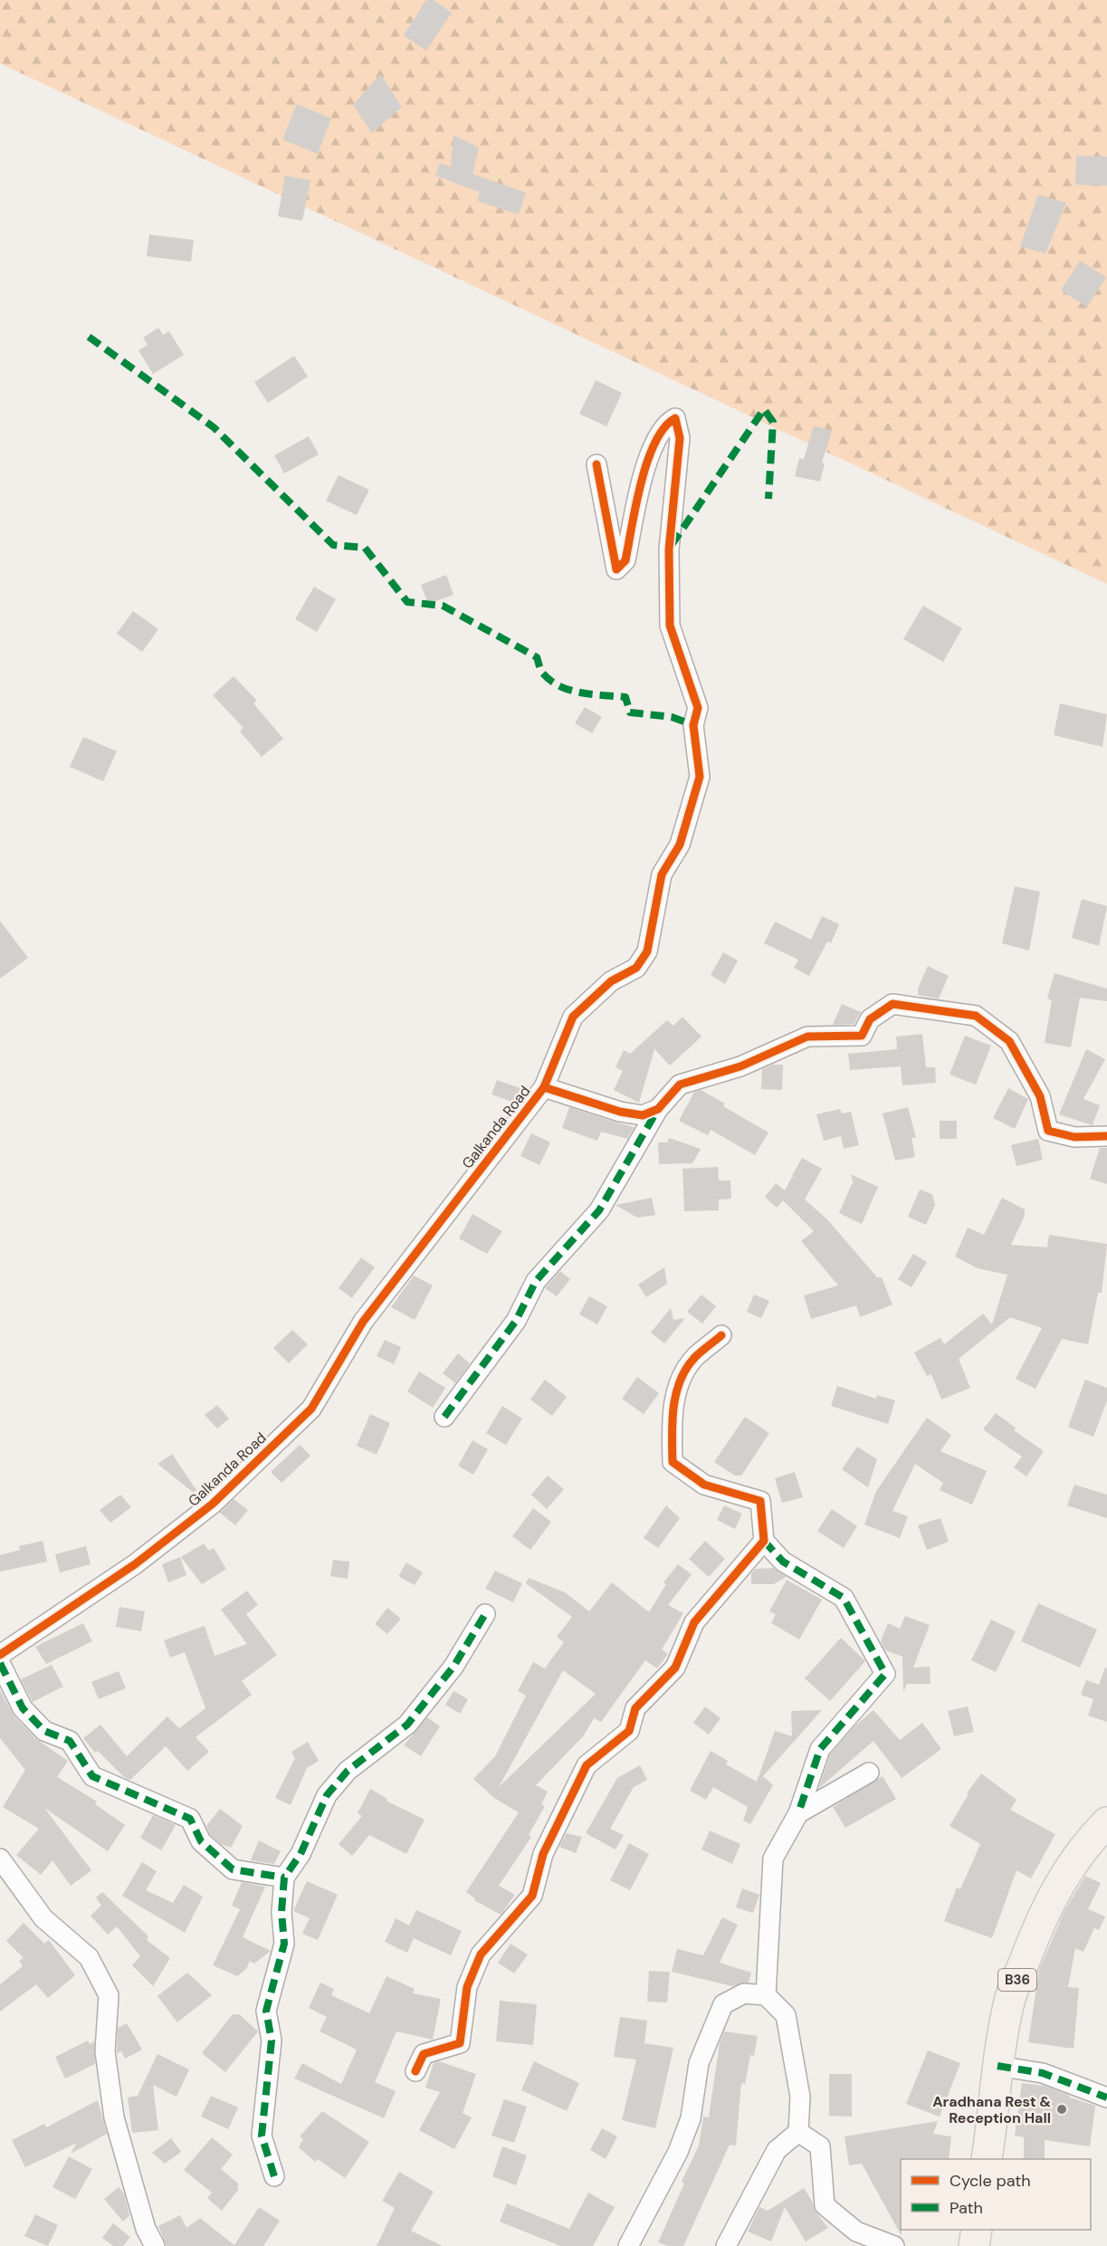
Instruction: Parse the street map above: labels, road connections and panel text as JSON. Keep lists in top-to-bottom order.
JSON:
{
  "streets": {
    "main road": ["B36"],
    "street": ["Galkanda Road"]
  },
  "places": ["Aradhana Rest & Reception Hall"],
  "legend": ["Cycle path", "Path"]
}
